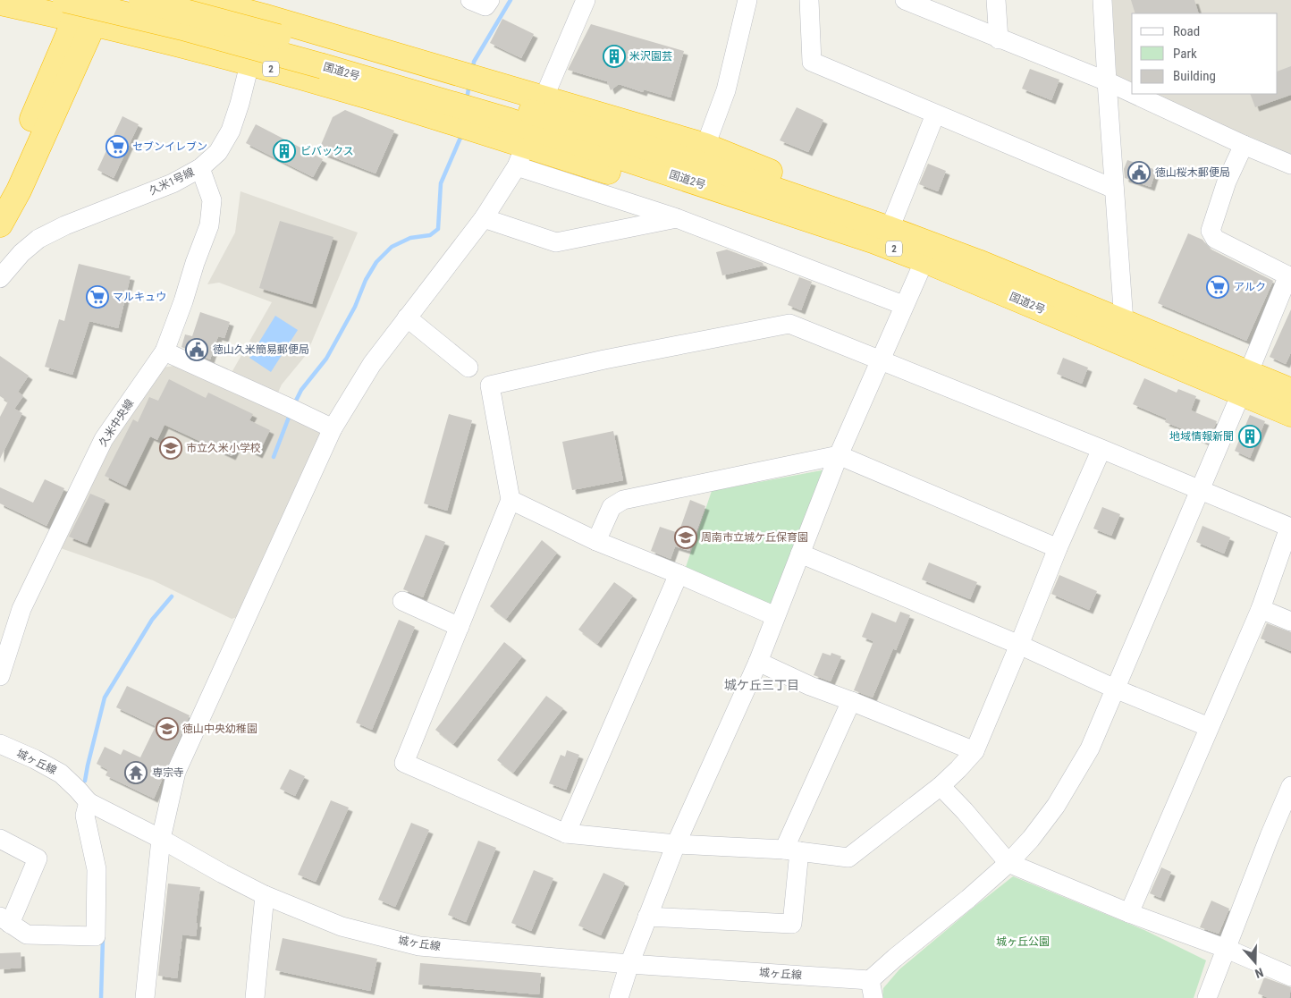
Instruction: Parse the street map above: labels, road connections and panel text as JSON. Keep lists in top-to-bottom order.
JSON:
{
  "streets": {
    "highway": ["2", "国道2号"],
    "street": ["久米1号線", "久米中央線", "城ヶ丘線"]
  },
  "crossings": [
    ["2", "国道2号"],
    ["2", "久米1号線"],
    ["久米1号線", "久米中央線"]
  ],
  "districts": ["城ケ丘三丁目"],
  "parks": ["城ヶ丘公園"],
  "places": {
    "building": ["米沢園芸", "ビバックス", "地域情報新聞"],
    "supermarket": ["セブンイレブン", "アルク", "マルキュウ"],
    "public building": ["徳山桜木郵便局", "徳山久米簡易郵便局"],
    "school or university": ["市立久米小学校", "周南市立城ケ丘保育園", "徳山中央幼稚園"],
    "temple": ["専宗寺"]
  },
  "legend": ["Road", "Park", "Building"],
  "north": "bottom"
}
